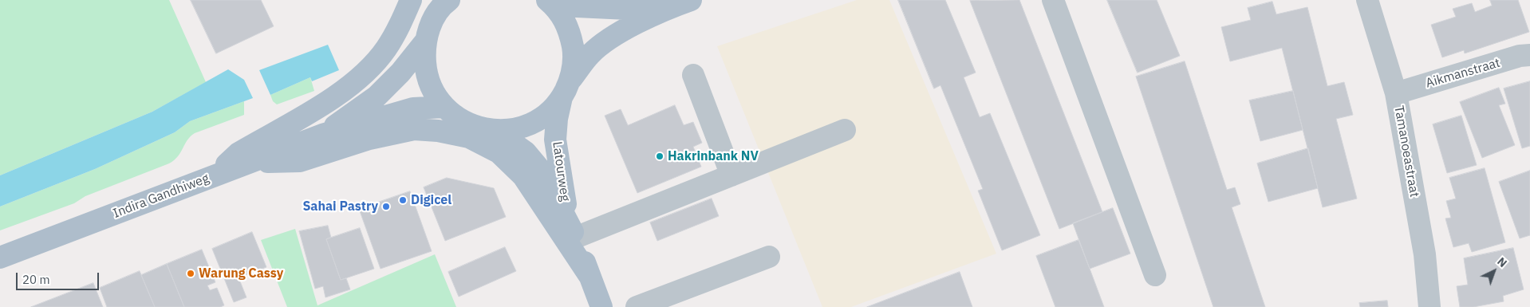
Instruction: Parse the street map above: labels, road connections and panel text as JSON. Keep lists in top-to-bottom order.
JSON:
{
  "streets": {
    "main road": ["Latourweg", "Indira Gandhiweg"],
    "street": ["Aikmanstraat", "Tamanoeastraat"]
  },
  "crossings": [
    ["Aikmanstraat", "Tamanoeastraat"]
  ],
  "places": [
    "Hakrinbank NV",
    "Digicel",
    "Sahai Pastry",
    "Warung Cassy"
  ],
  "scale_bar": "20 m",
  "north": "top right"
}
